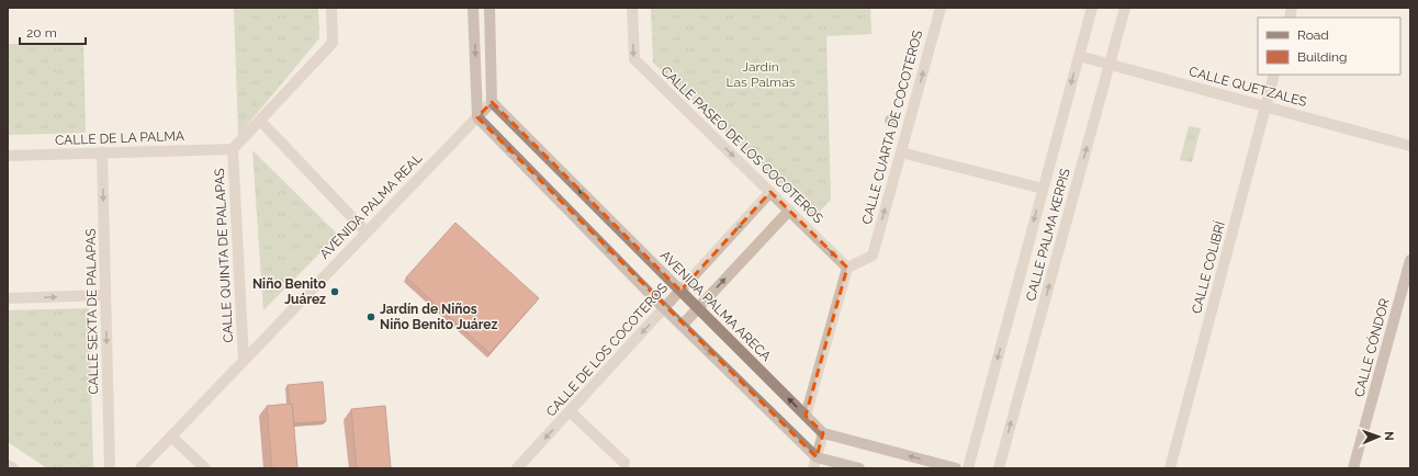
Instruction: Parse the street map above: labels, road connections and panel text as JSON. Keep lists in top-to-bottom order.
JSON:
{
  "streets": {
    "street": [
      "CALLE QUETZALES",
      "CALLE CUARTA DE COCOTEROS",
      "CALLE DE LA PALMA",
      "CALLE PASEO DE LOS COCOTEROS",
      "AVENIDA PALMA REAL",
      "CALLE PALMA KERPIS",
      "CALLE QUINTA DE PALAPAS",
      "CALLE COLIBRÍ",
      "AVENIDA PALMA ARECA",
      "CALLE SEXTA DE PALAPAS",
      "CALLE CÓNDOR",
      "CALLE DE LOS COCOTEROS"
    ]
  },
  "crossings": [
    ["CALLE QUETZALES", "CALLE PALMA KERPIS"],
    ["CALLE QUETZALES", "CALLE COLIBRÍ"],
    ["CALLE CUARTA DE COCOTEROS", "CALLE PASEO DE LOS COCOTEROS"],
    ["CALLE DE LA PALMA", "CALLE QUINTA DE PALAPAS"],
    ["CALLE DE LA PALMA", "CALLE SEXTA DE PALAPAS"],
    ["CALLE PASEO DE LOS COCOTEROS", "CALLE DE LOS COCOTEROS"],
    ["AVENIDA PALMA REAL", "CALLE QUINTA DE PALAPAS"],
    ["AVENIDA PALMA REAL", "AVENIDA PALMA ARECA"],
    ["AVENIDA PALMA ARECA", "CALLE DE LOS COCOTEROS"]
  ],
  "one_way": ["CALLE CUARTA DE COCOTEROS", "CALLE PASEO DE LOS COCOTEROS", "CALLE SEXTA DE PALAPAS"],
  "parks": ["Jardín Las Palmas"],
  "places": ["Niño Benito Juárez", "Jardín de Niños Niño Benito Juárez"],
  "legend": ["Road", "Building"],
  "scale_bar": "20 m",
  "north": "right"
}
